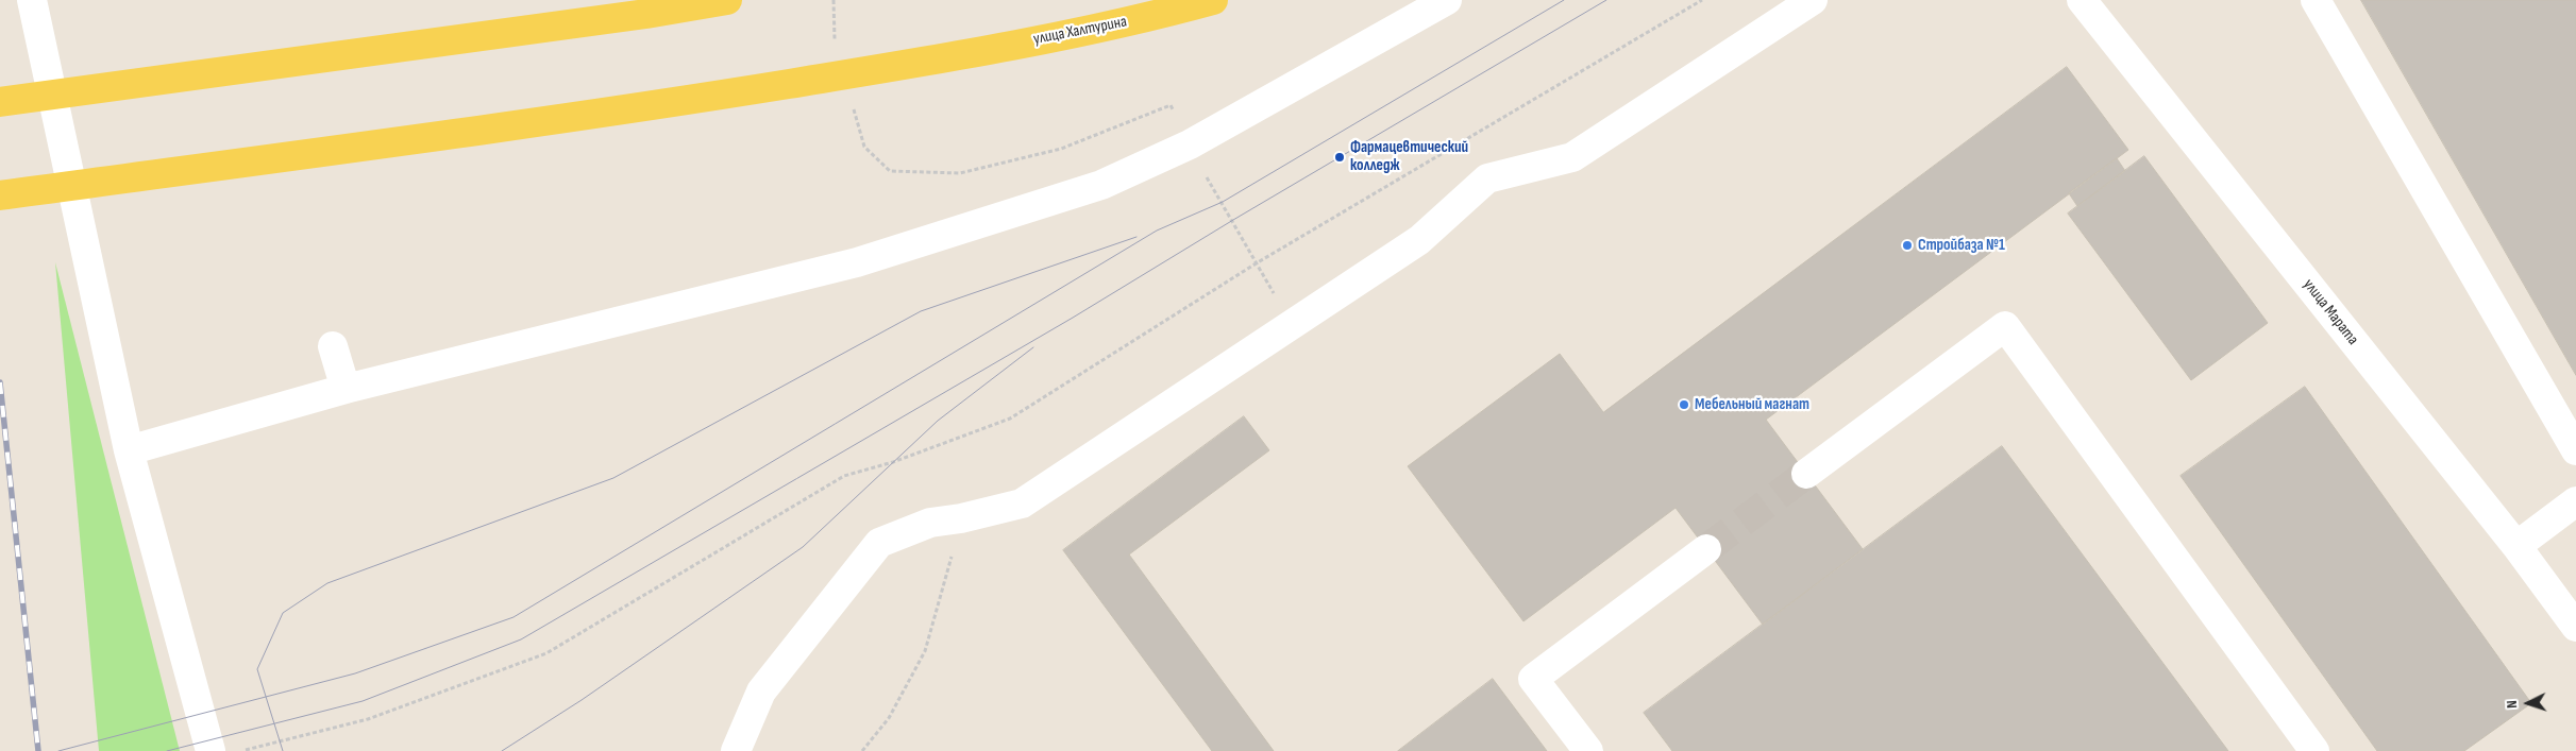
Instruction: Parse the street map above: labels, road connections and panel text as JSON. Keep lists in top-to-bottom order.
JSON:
{
  "streets": {
    "main road": ["улица Халтурина"],
    "street": ["улица Марата"]
  },
  "places": ["Фармацевтический колледж", "Стройбаза №1", "Мебельный магнат"],
  "north": "left"
}
